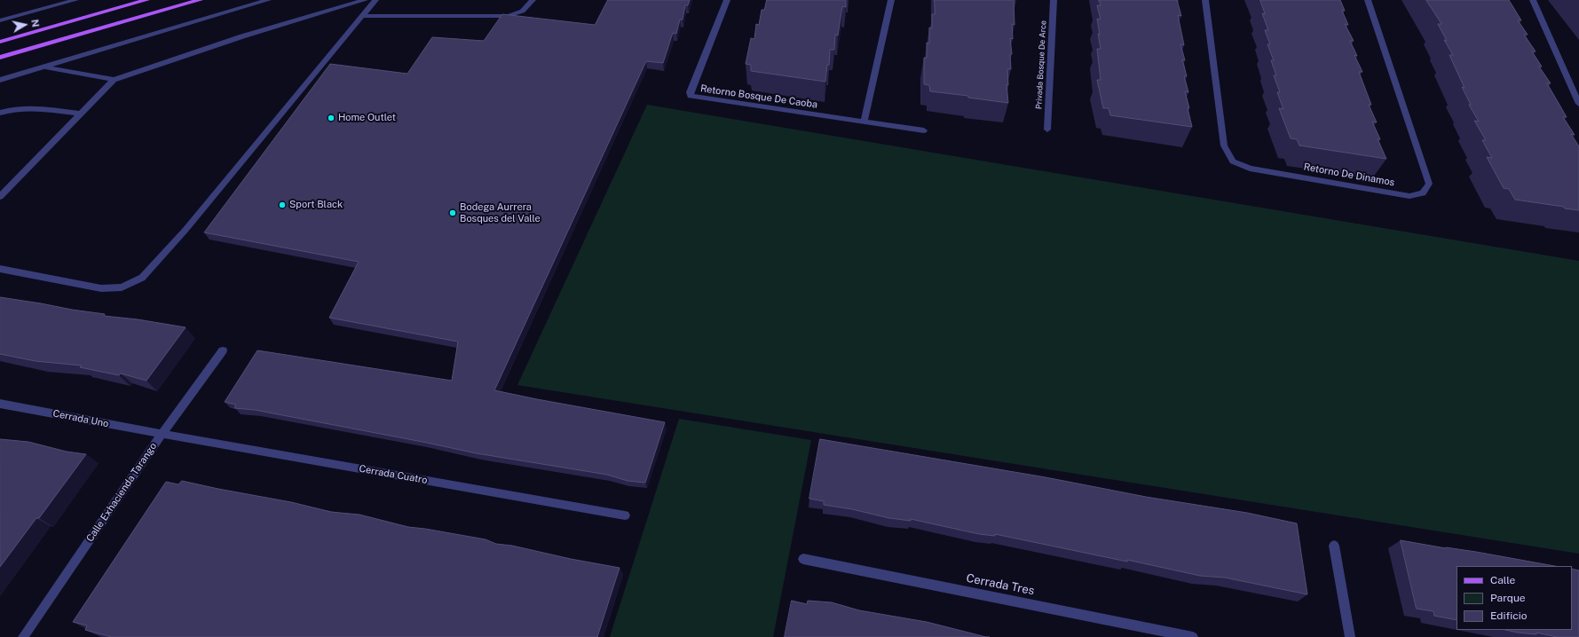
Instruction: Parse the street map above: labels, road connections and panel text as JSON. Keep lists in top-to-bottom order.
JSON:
{
  "streets": {
    "street": [
      "Privada Bosque De Arce",
      "Retorno Bosque De Caoba",
      "Retorno De Dinamos",
      "Cerrada Uno",
      "Cerrada Cuatro",
      "Calle Exhacienda Tarango",
      "Cerrada Tres"
    ]
  },
  "crossings": [
    ["Cerrada Uno", "Cerrada Cuatro"],
    ["Cerrada Uno", "Calle Exhacienda Tarango"],
    ["Cerrada Cuatro", "Calle Exhacienda Tarango"]
  ],
  "places": ["Home Outlet", "Sport Black", "Bodega Aurrera Bosques del Valle"],
  "legend": ["Calle", "Parque", "Edificio"],
  "north": "right"
}
